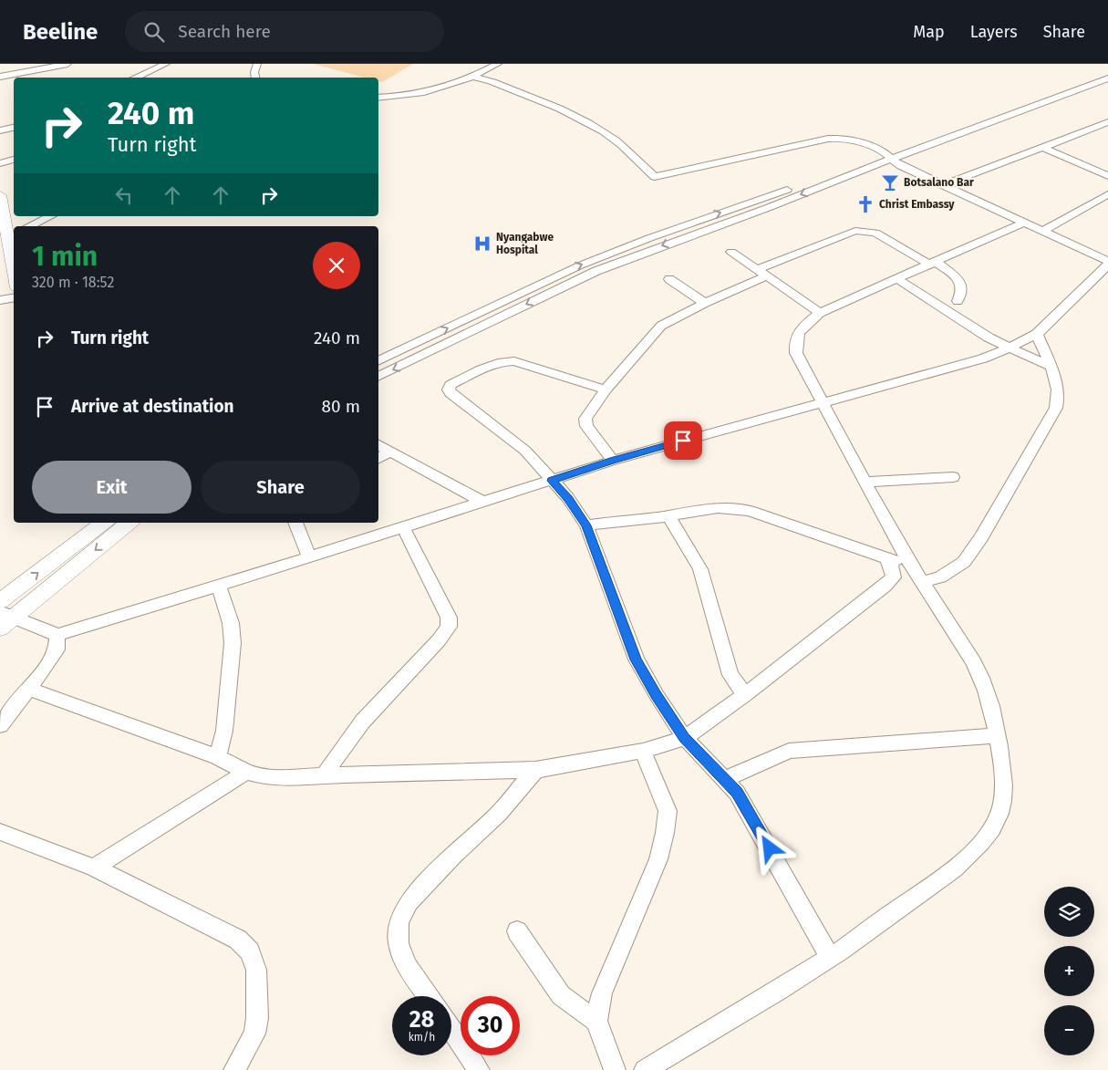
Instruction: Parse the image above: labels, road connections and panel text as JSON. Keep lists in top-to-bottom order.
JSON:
{
  "places": {
    "bar": ["Botsalano Bar"],
    "church": ["Christ Embassy"],
    "hospital": ["Nyangabwe Hospital"]
  },
  "page": {
    "header": "Beeline",
    "search": "Search here",
    "nav": ["Map", "Layers", "Share"],
    "turn": ["240 m", "Turn right"],
    "heading": ["1 min", "320 m · 18:52"],
    "list": [
      {
        "name": "Turn right",
        "value": "240 m"
      },
      {
        "name": "Arrive at destination",
        "value": "80 m"
      }
    ],
    "buttons": ["Exit", "Share"],
    "map_buttons": ["+", "−"],
    "speed": "28 km/h",
    "limit": "30"
  }
}
